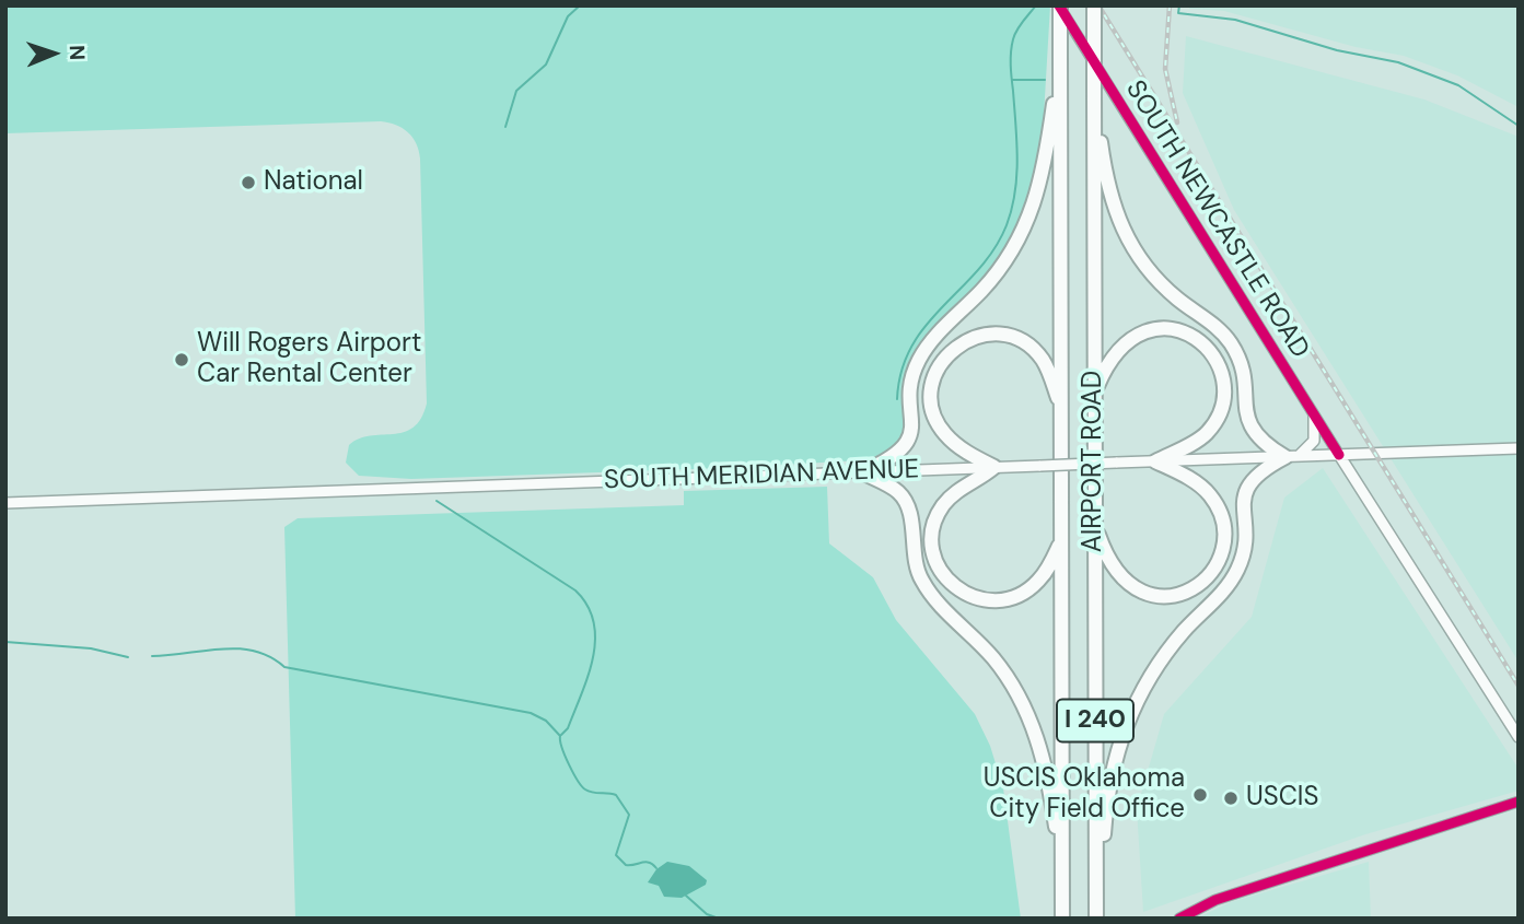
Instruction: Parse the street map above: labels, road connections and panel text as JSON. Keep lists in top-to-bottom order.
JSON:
{
  "streets": {
    "highway": ["AIRPORT ROAD", "I 240"],
    "main road": ["SOUTH NEWCASTLE ROAD", "SOUTH MERIDIAN AVENUE"]
  },
  "crossings": [
    ["SOUTH NEWCASTLE ROAD", "AIRPORT ROAD"],
    ["SOUTH NEWCASTLE ROAD", "SOUTH MERIDIAN AVENUE"]
  ],
  "places": [
    "National",
    "Will Rogers Airport Car Rental Center",
    "USCIS Oklahoma City Field Office",
    "USCIS"
  ],
  "north": "right"
}
